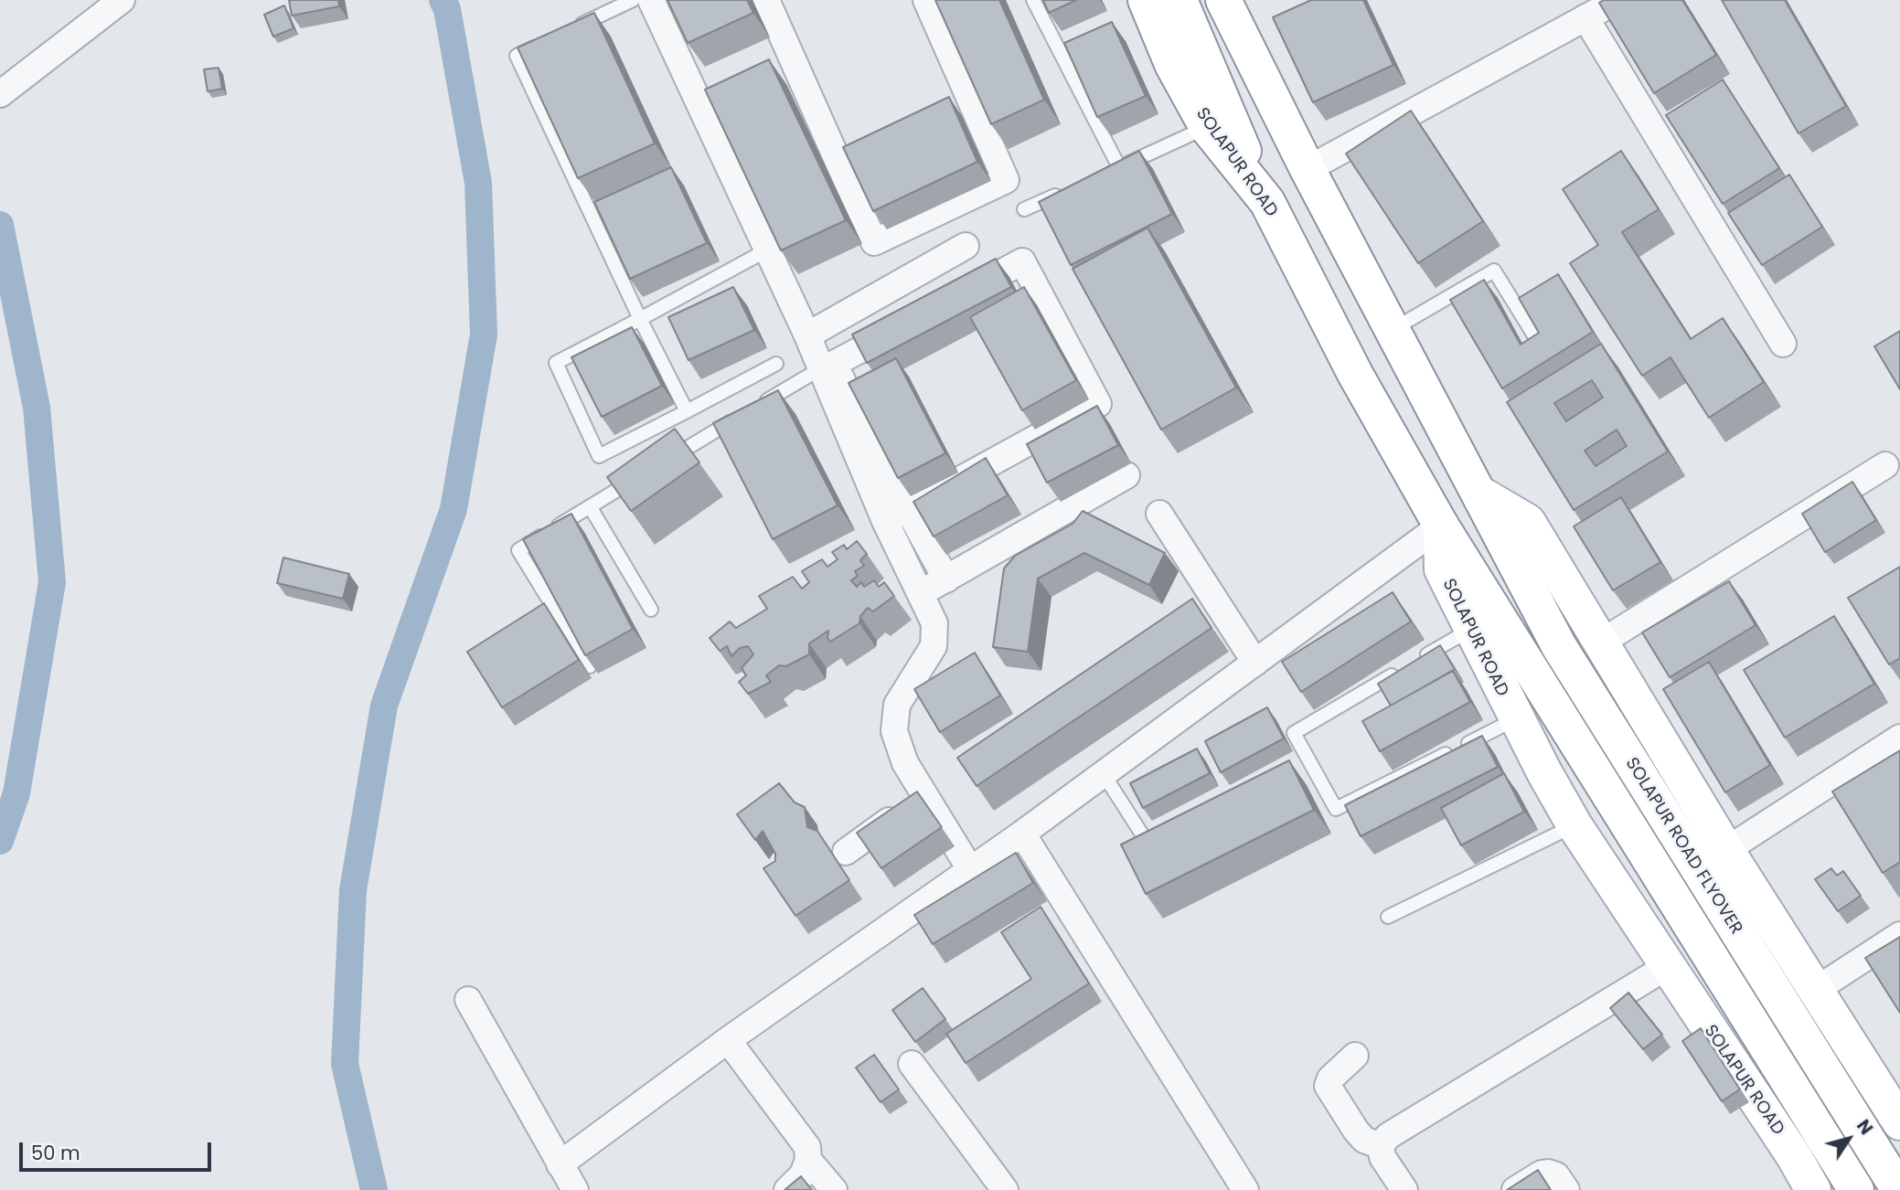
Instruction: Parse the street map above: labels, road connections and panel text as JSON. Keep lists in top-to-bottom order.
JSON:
{
  "streets": {
    "main road": ["SOLAPUR ROAD", "SOLAPUR ROAD FLYOVER"]
  },
  "crossings": [
    ["SOLAPUR ROAD", "SOLAPUR ROAD FLYOVER"]
  ],
  "scale_bar": "50 m",
  "north": "top right"
}
